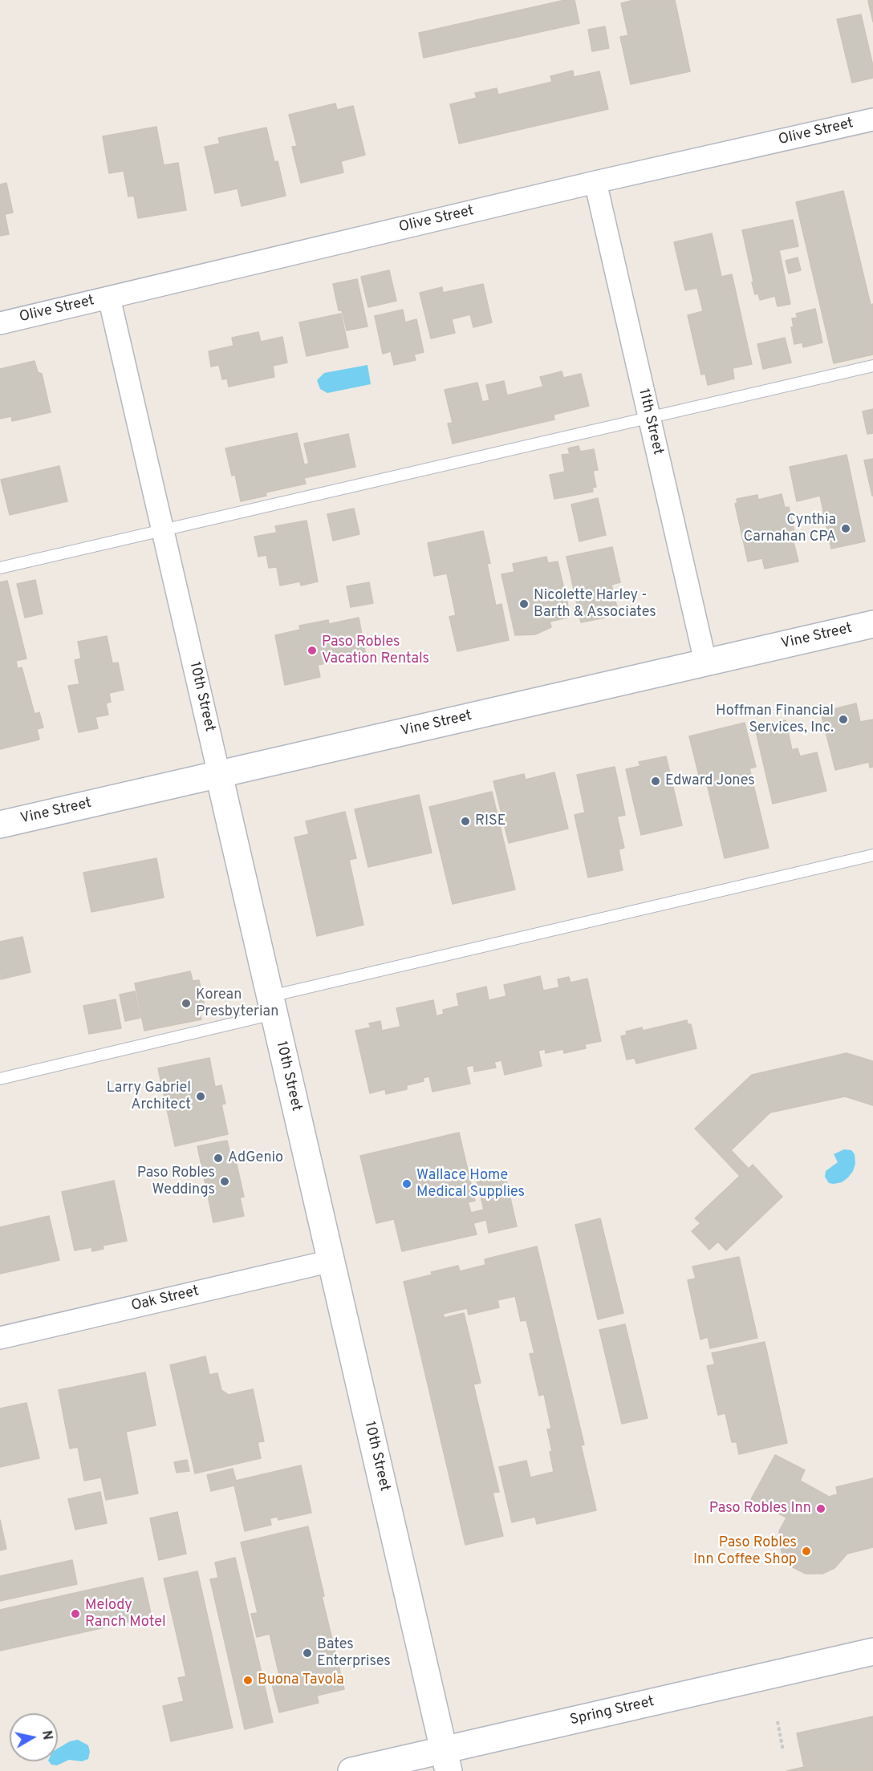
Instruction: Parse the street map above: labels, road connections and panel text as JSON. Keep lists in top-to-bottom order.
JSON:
{
  "streets": {
    "street": [
      "Olive Street",
      "11th Street",
      "Vine Street",
      "10th Street",
      "Oak Street",
      "Spring Street"
    ]
  },
  "crossings": [
    ["Olive Street", "11th Street"],
    ["Olive Street", "10th Street"],
    ["11th Street", "Vine Street"],
    ["Vine Street", "10th Street"],
    ["10th Street", "Oak Street"],
    ["10th Street", "Spring Street"]
  ],
  "places": [
    "Cynthia Carnahan CPA",
    "Nicolette Harley - Barth & Associates",
    "Paso Robles Vacation Rentals",
    "Hoffman Financial Services, Inc.",
    "Edward Jones",
    "RISE",
    "Korean Presbyterian",
    "Larry Gabriel Architect",
    "AdGenio",
    "Paso Robles Weddings",
    "Wallace Home Medical Supplies",
    "Paso Robles Inn",
    "Paso Robles Inn Coffee Shop",
    "Melody Ranch Motel",
    "Bates Enterprises",
    "Buona Tavola"
  ],
  "north": "right"
}
